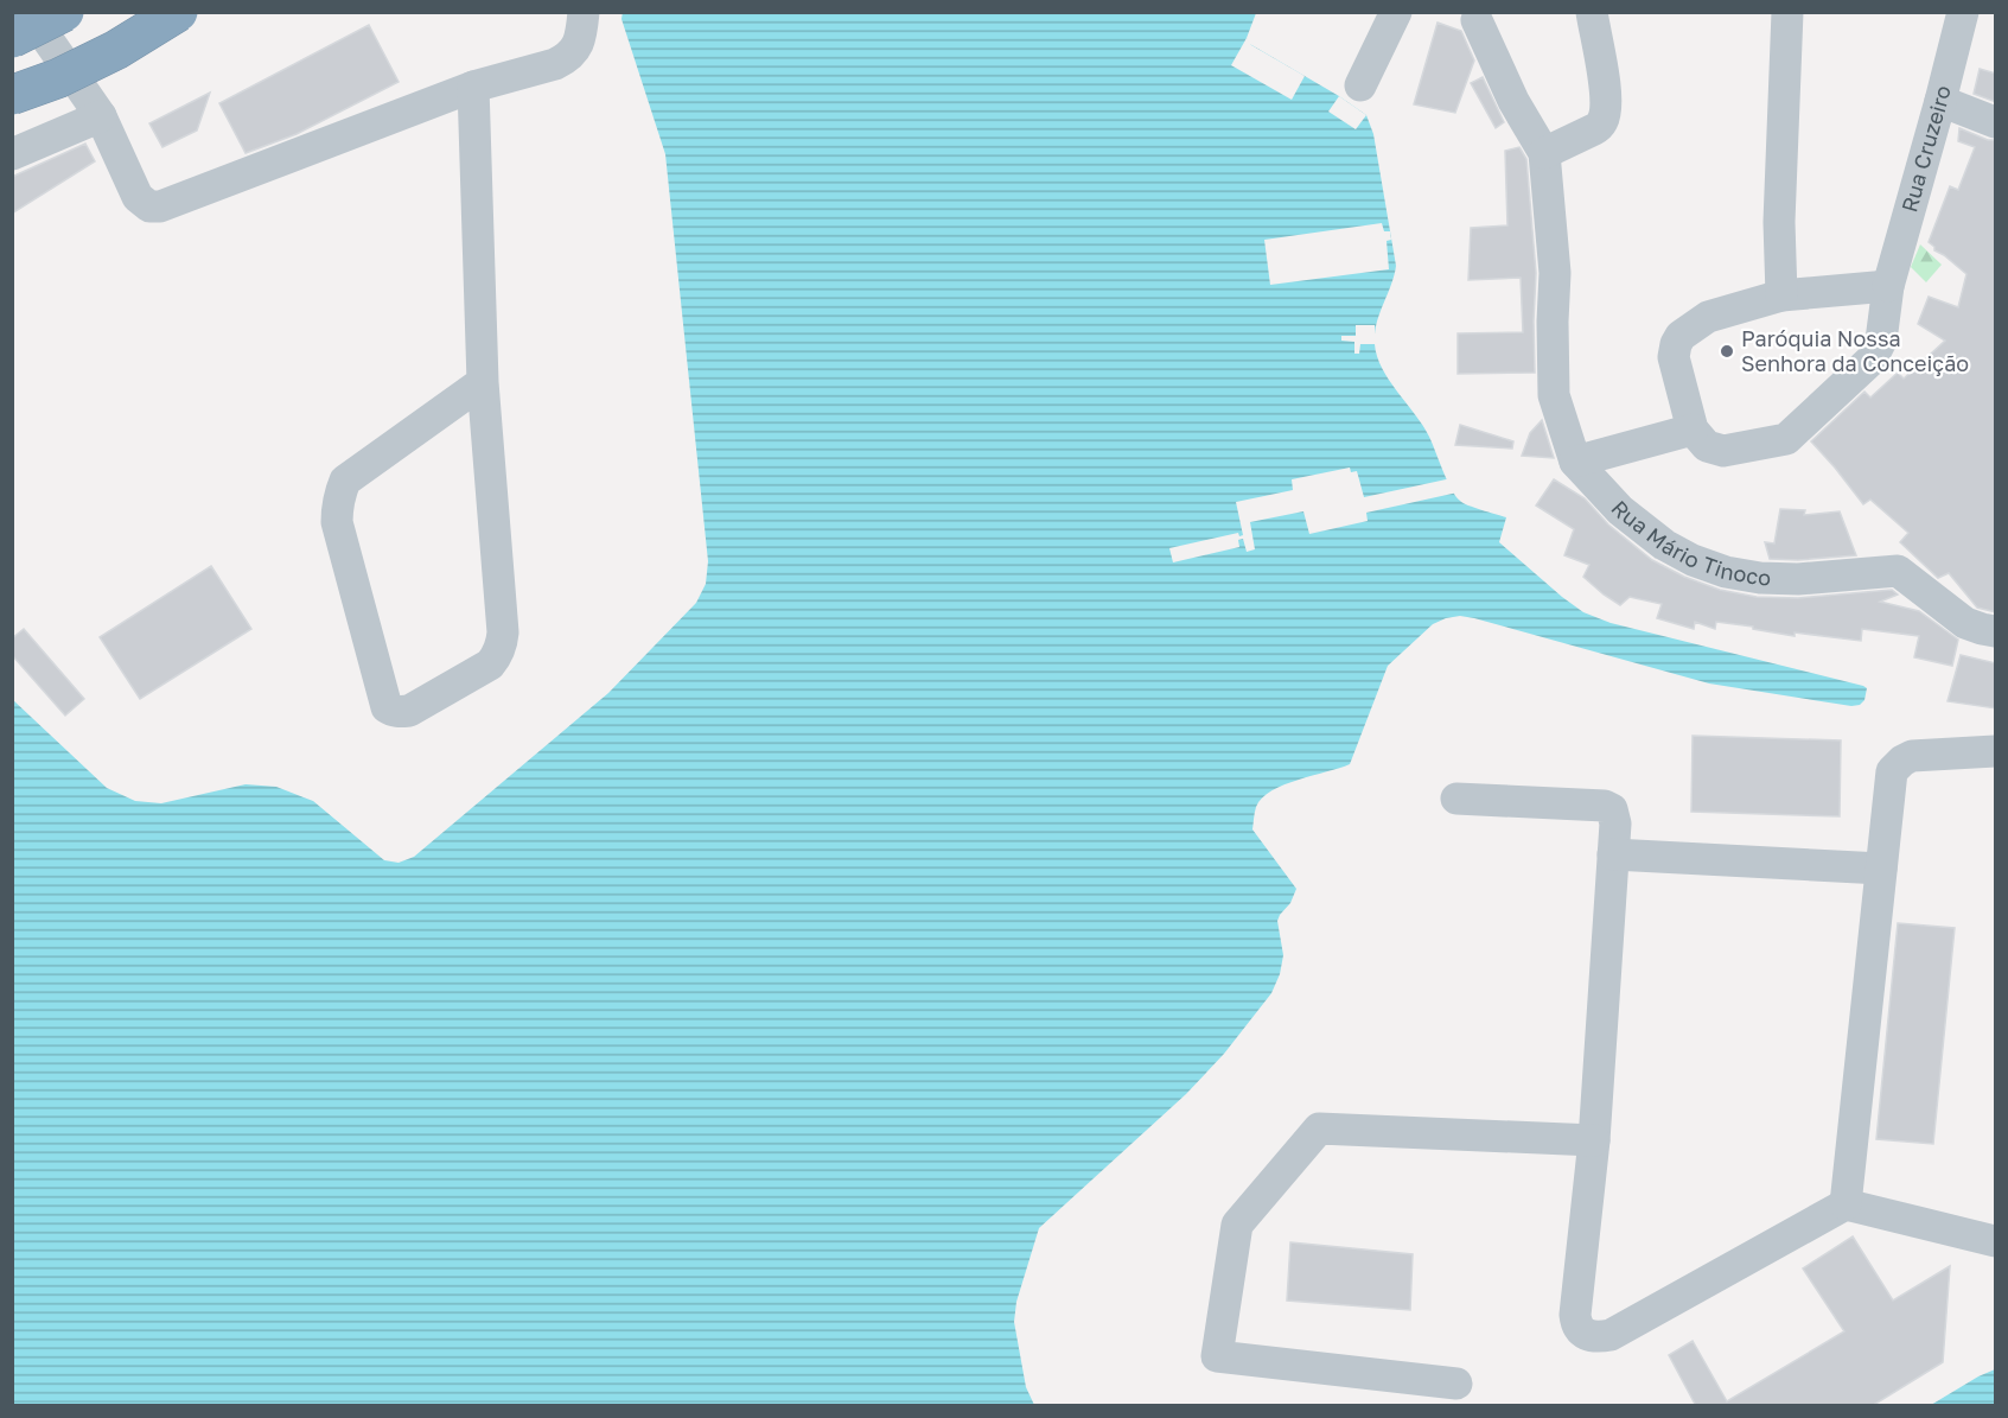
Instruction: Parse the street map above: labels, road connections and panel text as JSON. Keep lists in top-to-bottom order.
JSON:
{
  "streets": {
    "street": ["Rua Cruzeiro", "Rua Mário Tinoco"]
  },
  "places": ["Paróquia Nossa Senhora da Conceição"]
}
